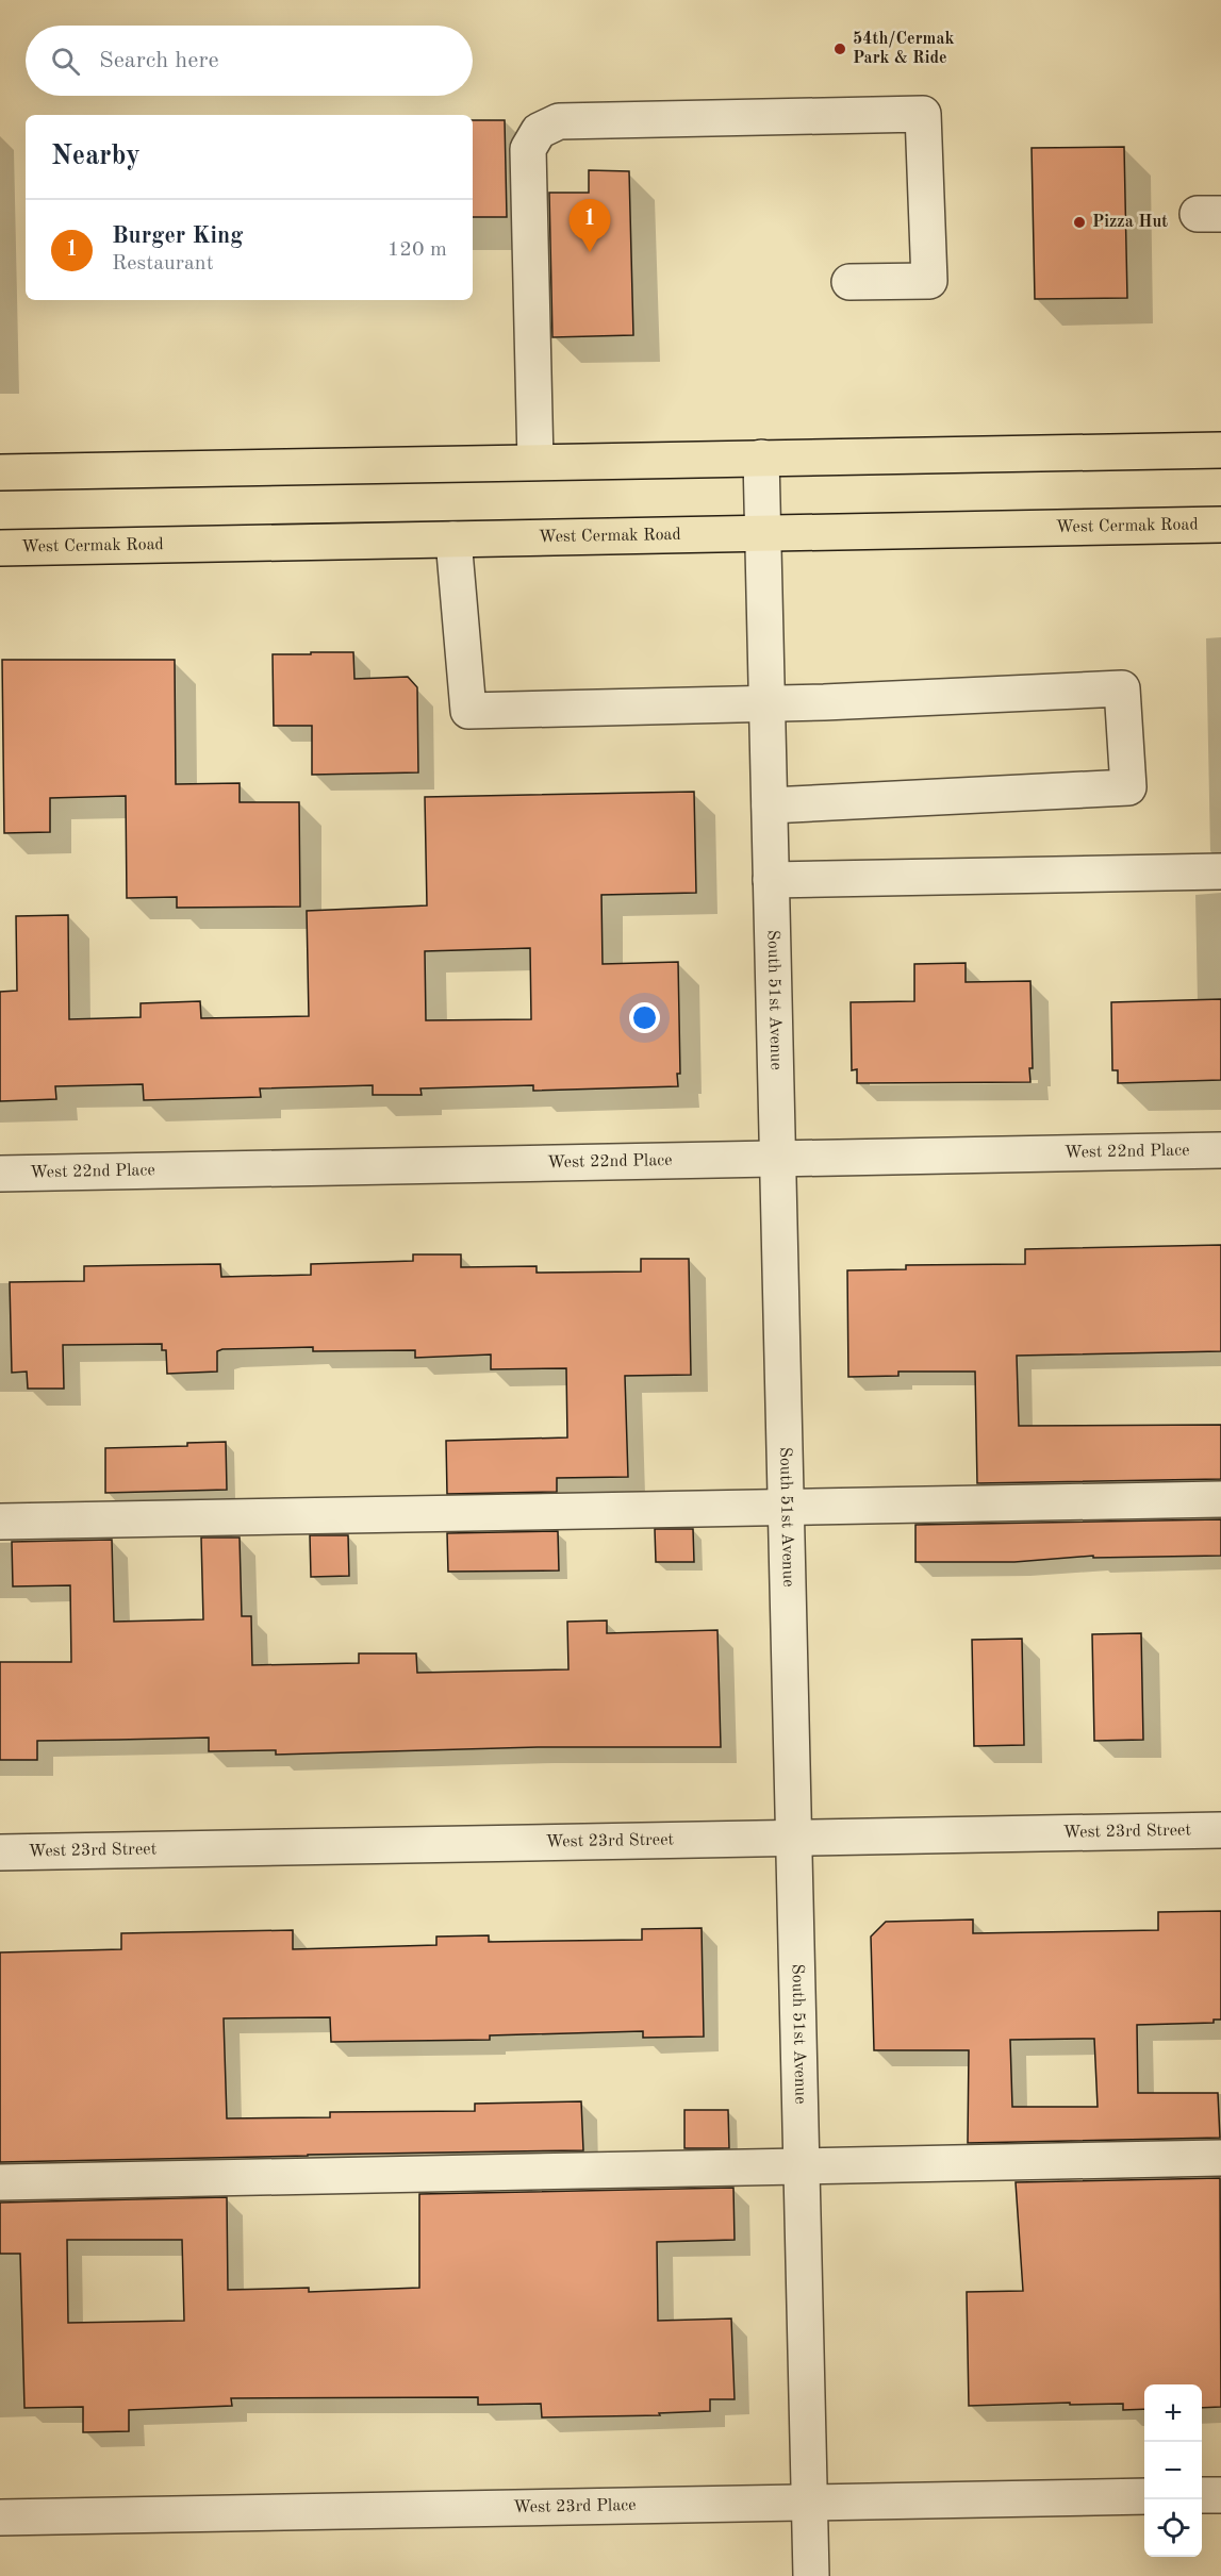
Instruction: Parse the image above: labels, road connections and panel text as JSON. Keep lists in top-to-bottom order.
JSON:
{
  "streets": {
    "main road": ["West Cermak Road"],
    "street": [
      "South 51st Avenue",
      "West 22nd Place",
      "West 23rd Street",
      "West 23rd Place"
    ]
  },
  "crossings": [
    ["West Cermak Road", "South 51st Avenue"],
    ["South 51st Avenue", "West 22nd Place"],
    ["South 51st Avenue", "West 23rd Street"],
    ["South 51st Avenue", "West 23rd Place"]
  ],
  "places": ["54th/Cermak Park & Ride", "Pizza Hut"],
  "page": {
    "search": "Search here",
    "heading": "Nearby",
    "list": [
      {
        "mark": "1",
        "name": "Burger King",
        "note": "Restaurant",
        "value": "120 m"
      }
    ],
    "pins": "1",
    "map_buttons": ["+", "−"]
  }
}
